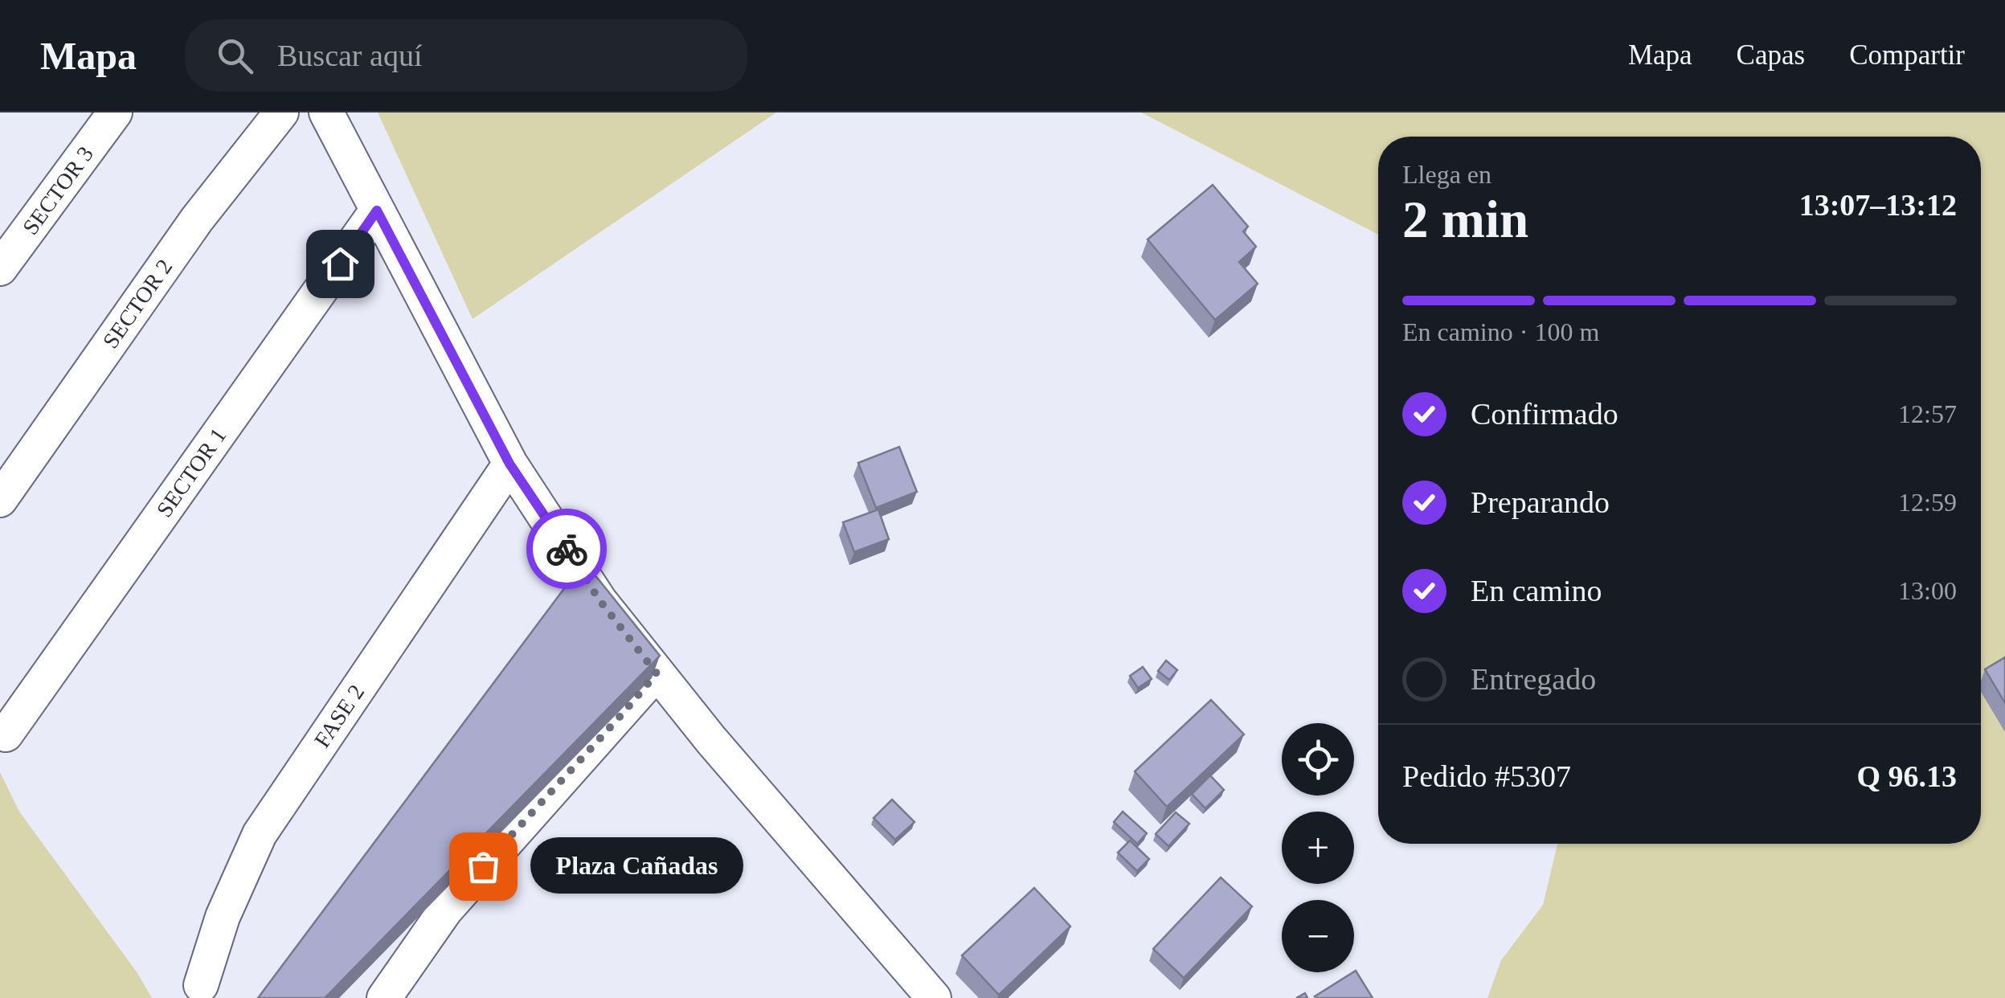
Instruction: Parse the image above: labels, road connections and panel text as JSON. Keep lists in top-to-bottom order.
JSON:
{
  "streets": {
    "street": [
      "SECTOR 3",
      "SECTOR 2",
      "SECTOR 1",
      "FASE 2"
    ]
  },
  "places": ["Plaza Cañadas"],
  "page": {
    "header": "Mapa",
    "search": "Buscar aquí",
    "nav": ["Mapa", "Capas", "Compartir"],
    "heading": ["2 min", "Llega en", "13:07–13:12"],
    "panel": ["Pedido #5307", "Q 96.13"],
    "bar": "En camino · 100 m",
    "list": [
      ["Confirmado", "12:57"],
      ["Preparando", "12:59"],
      ["En camino", "13:00"],
      "Entregado"
    ],
    "map_buttons": ["+", "−"],
    "bubble": "Plaza Cañadas"
  }
}
